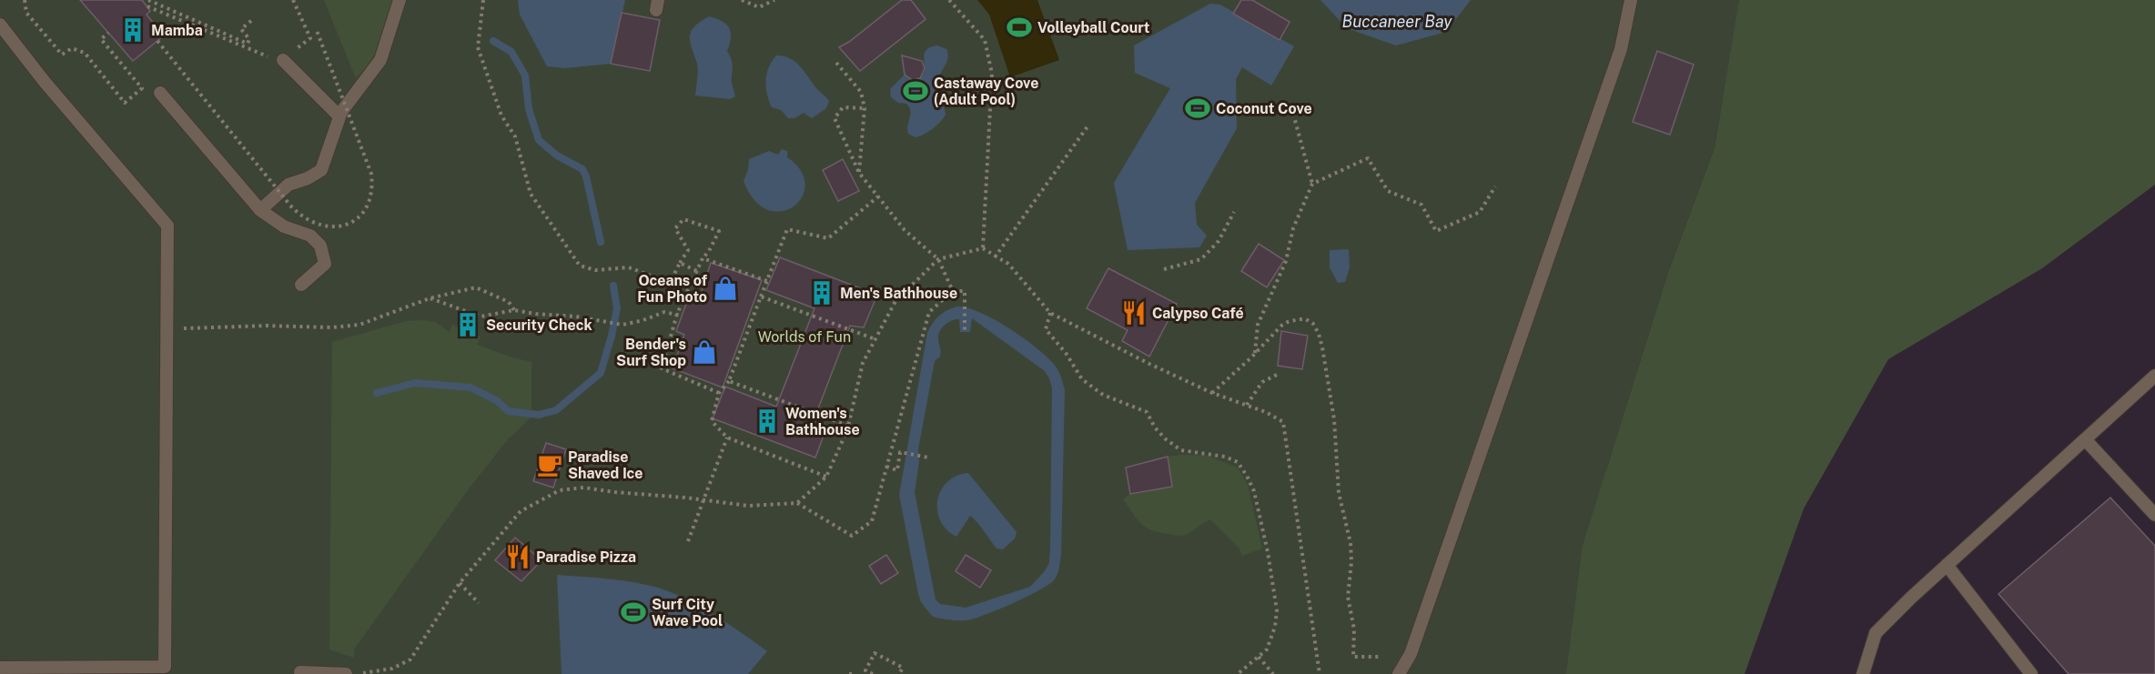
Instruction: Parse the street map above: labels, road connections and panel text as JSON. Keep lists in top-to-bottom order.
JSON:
{
  "water": ["Buccaneer Bay"],
  "parks": ["Worlds of Fun"],
  "places": {
    "sports": [
      "Volleyball Court",
      "Castaway Cove (Adult Pool)",
      "Coconut Cove",
      "Surf City Wave Pool"
    ],
    "building": [
      "Mamba",
      "Men's Bathhouse",
      "Security Check",
      "Women's Bathhouse"
    ],
    "shop": ["Oceans of Fun Photo", "Bender's Surf Shop"],
    "restaurant": ["Calypso Café", "Paradise Pizza"],
    "cafe": ["Paradise Shaved Ice"]
  }
}
